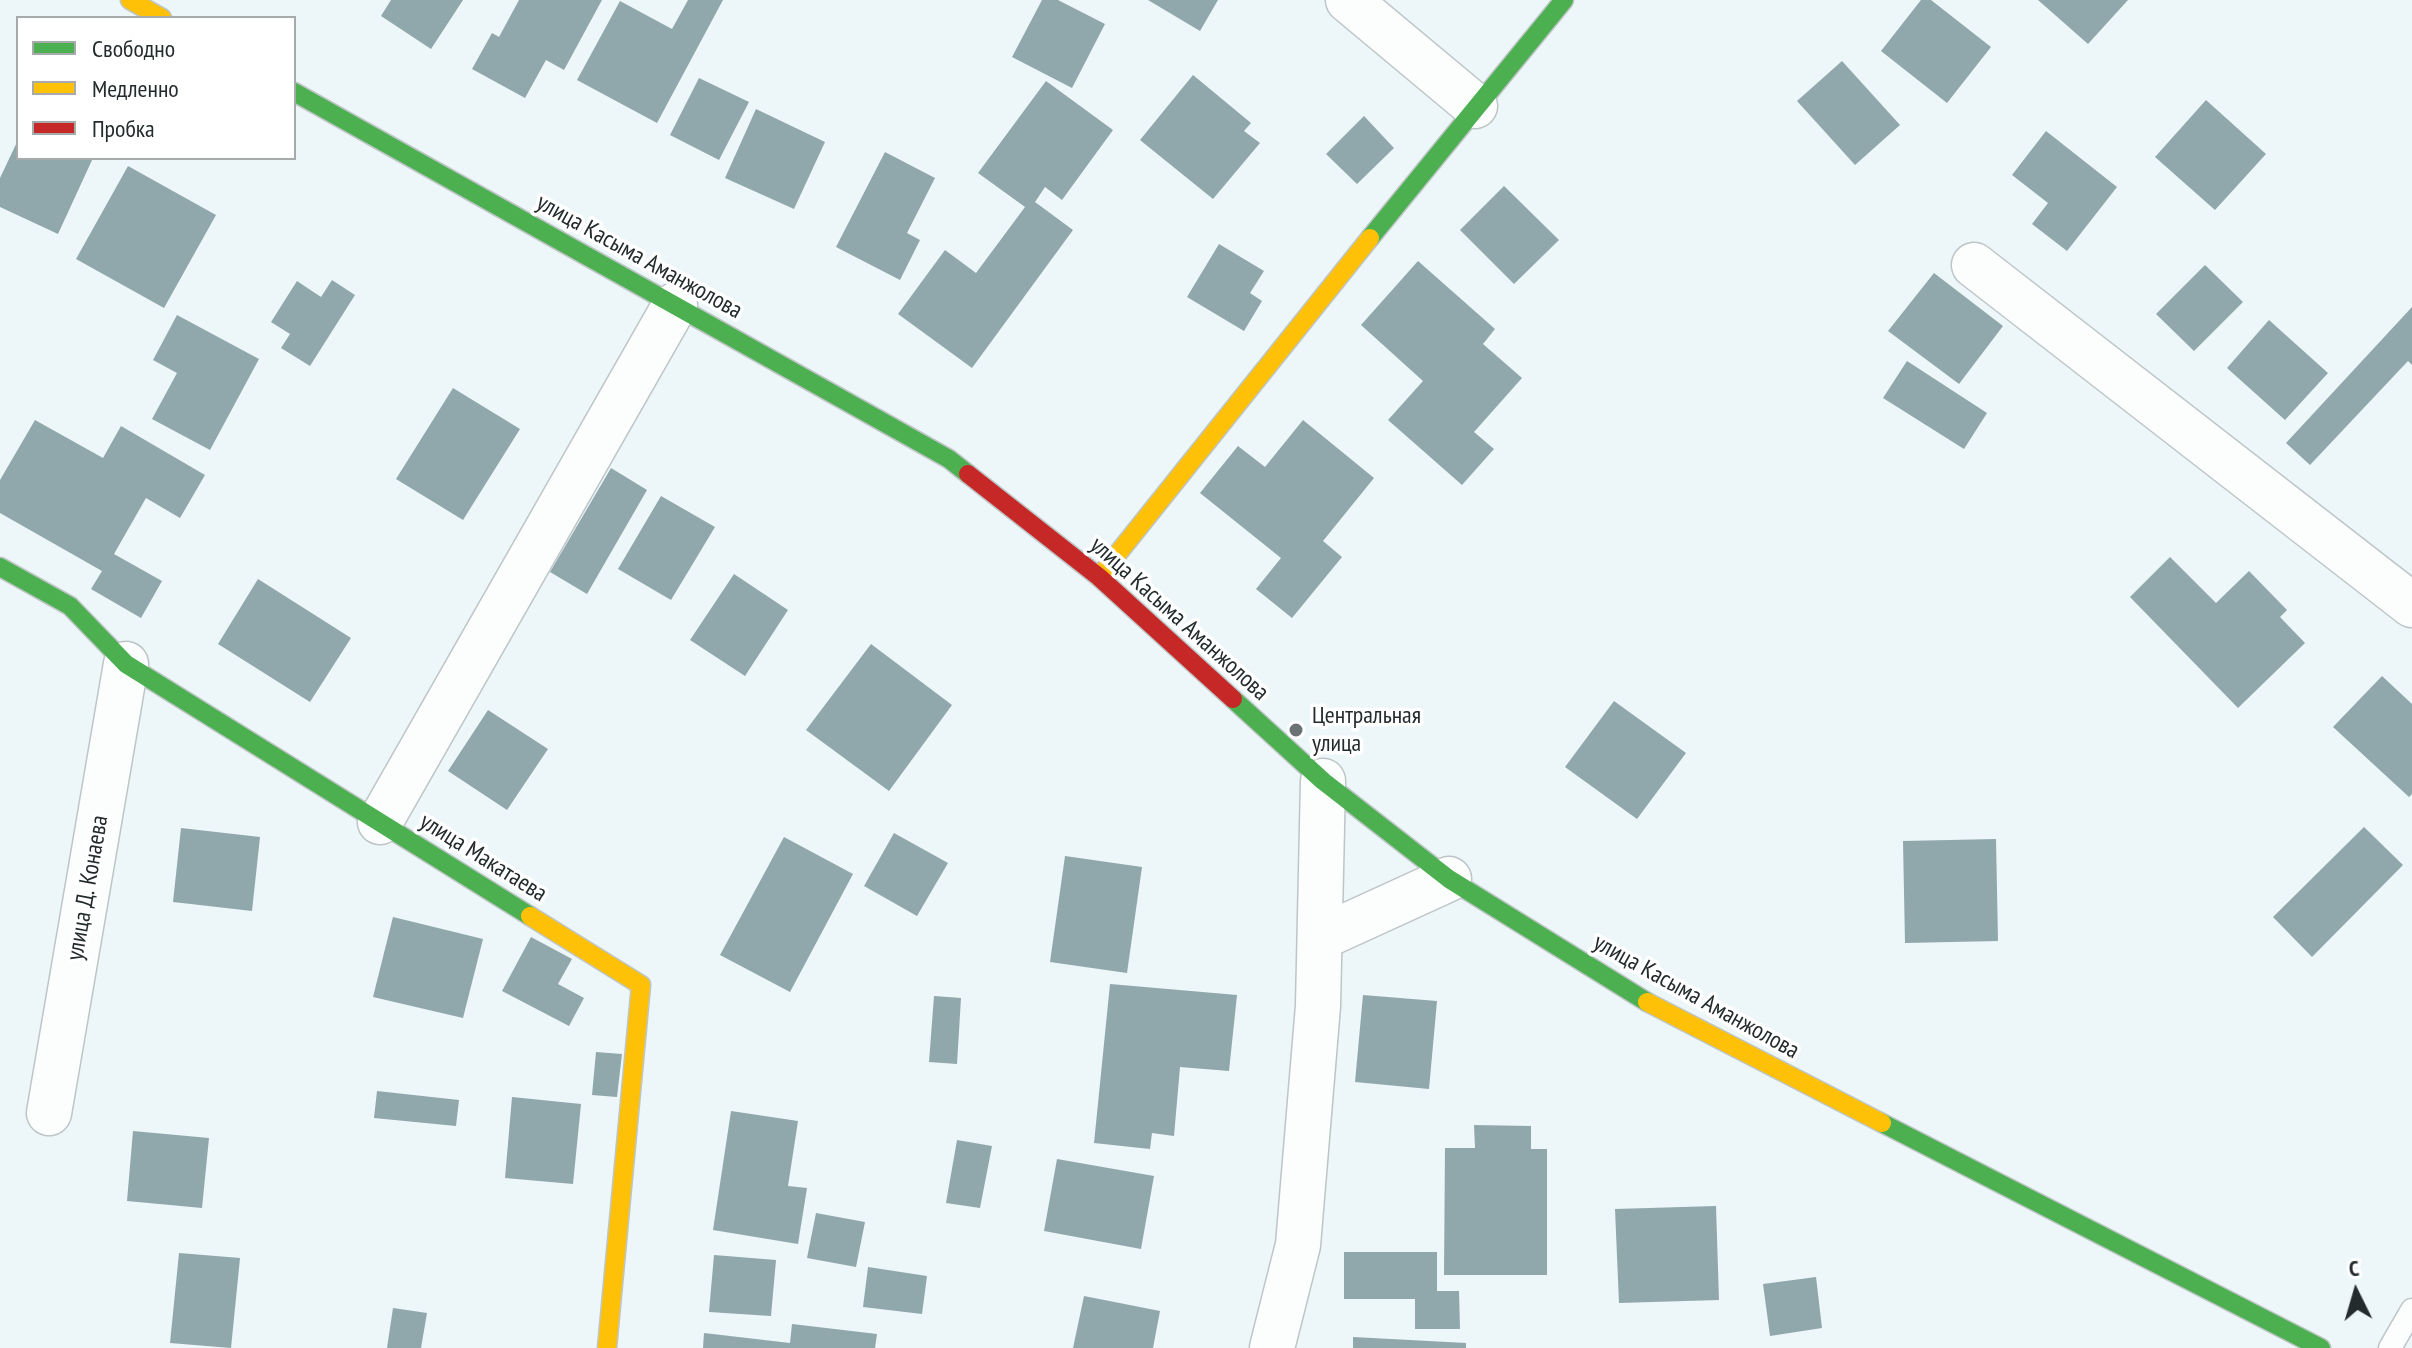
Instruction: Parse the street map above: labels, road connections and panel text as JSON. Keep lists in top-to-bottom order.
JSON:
{
  "streets": {
    "main road": ["улица Касыма Аманжолова", "улица Макатаева"],
    "street": ["улица Д. Конаева"]
  },
  "crossings": [
    ["улица Макатаева", "улица Д. Конаева"]
  ],
  "places": ["Центральная улица"],
  "legend": ["Свободно", "Медленно", "Пробка"],
  "north": "top"
}
